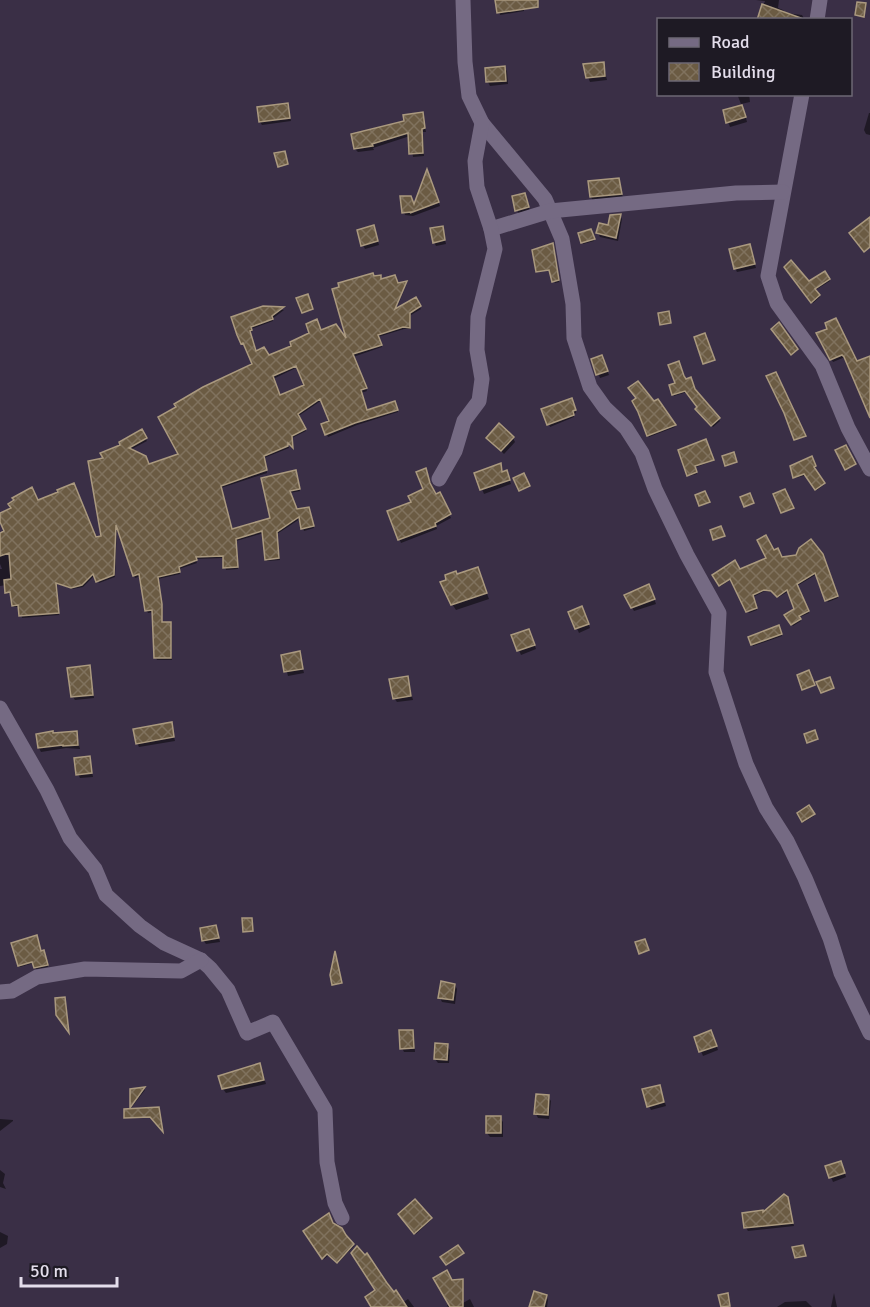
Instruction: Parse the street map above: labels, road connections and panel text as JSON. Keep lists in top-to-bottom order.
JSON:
{
  "legend": ["Road", "Building"],
  "scale_bar": "50 m"
}
